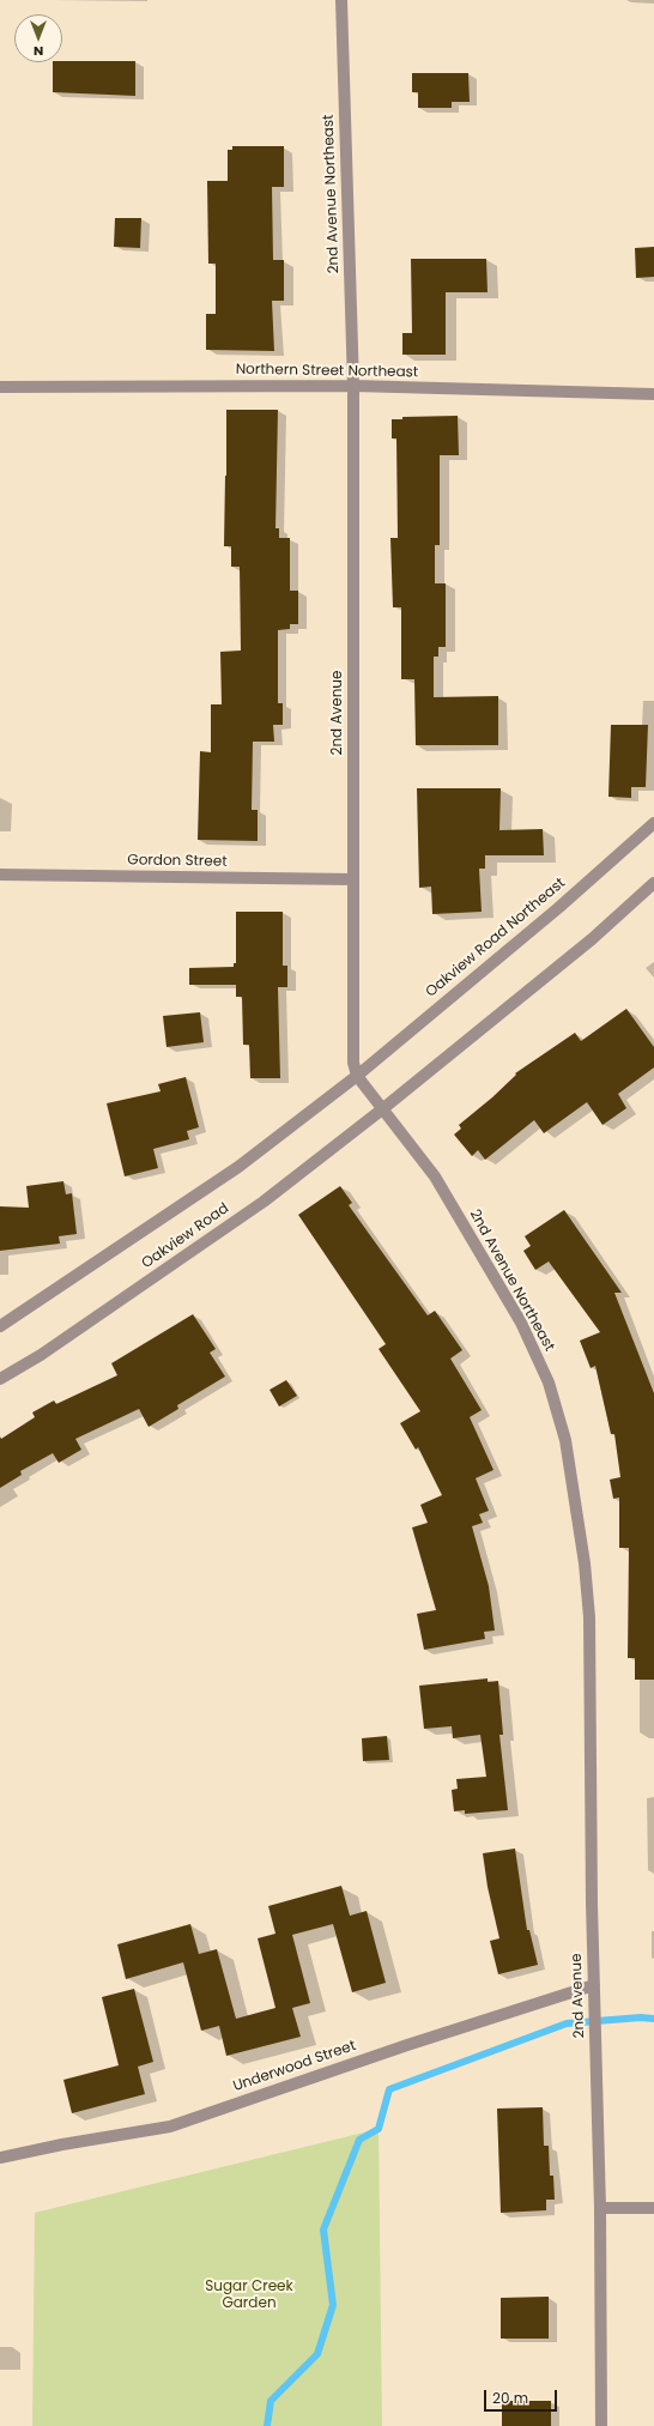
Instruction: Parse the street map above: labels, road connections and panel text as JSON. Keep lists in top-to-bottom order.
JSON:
{
  "streets": {
    "street": [
      "2nd Avenue Northeast",
      "Northern Street Northeast",
      "2nd Avenue",
      "Gordon Street",
      "Oakview Road Northeast",
      "Oakview Road",
      "Underwood Street"
    ]
  },
  "crossings": [
    ["2nd Avenue Northeast", "Northern Street Northeast"],
    ["2nd Avenue Northeast", "2nd Avenue"],
    ["2nd Avenue Northeast", "Oakview Road Northeast"],
    ["2nd Avenue Northeast", "Oakview Road"],
    ["Northern Street Northeast", "2nd Avenue"],
    ["2nd Avenue", "Gordon Street"],
    ["2nd Avenue", "Underwood Street"],
    ["Oakview Road Northeast", "Oakview Road"]
  ],
  "parks": ["Sugar Creek Garden"],
  "scale_bar": "20 m",
  "north": "bottom"
}
